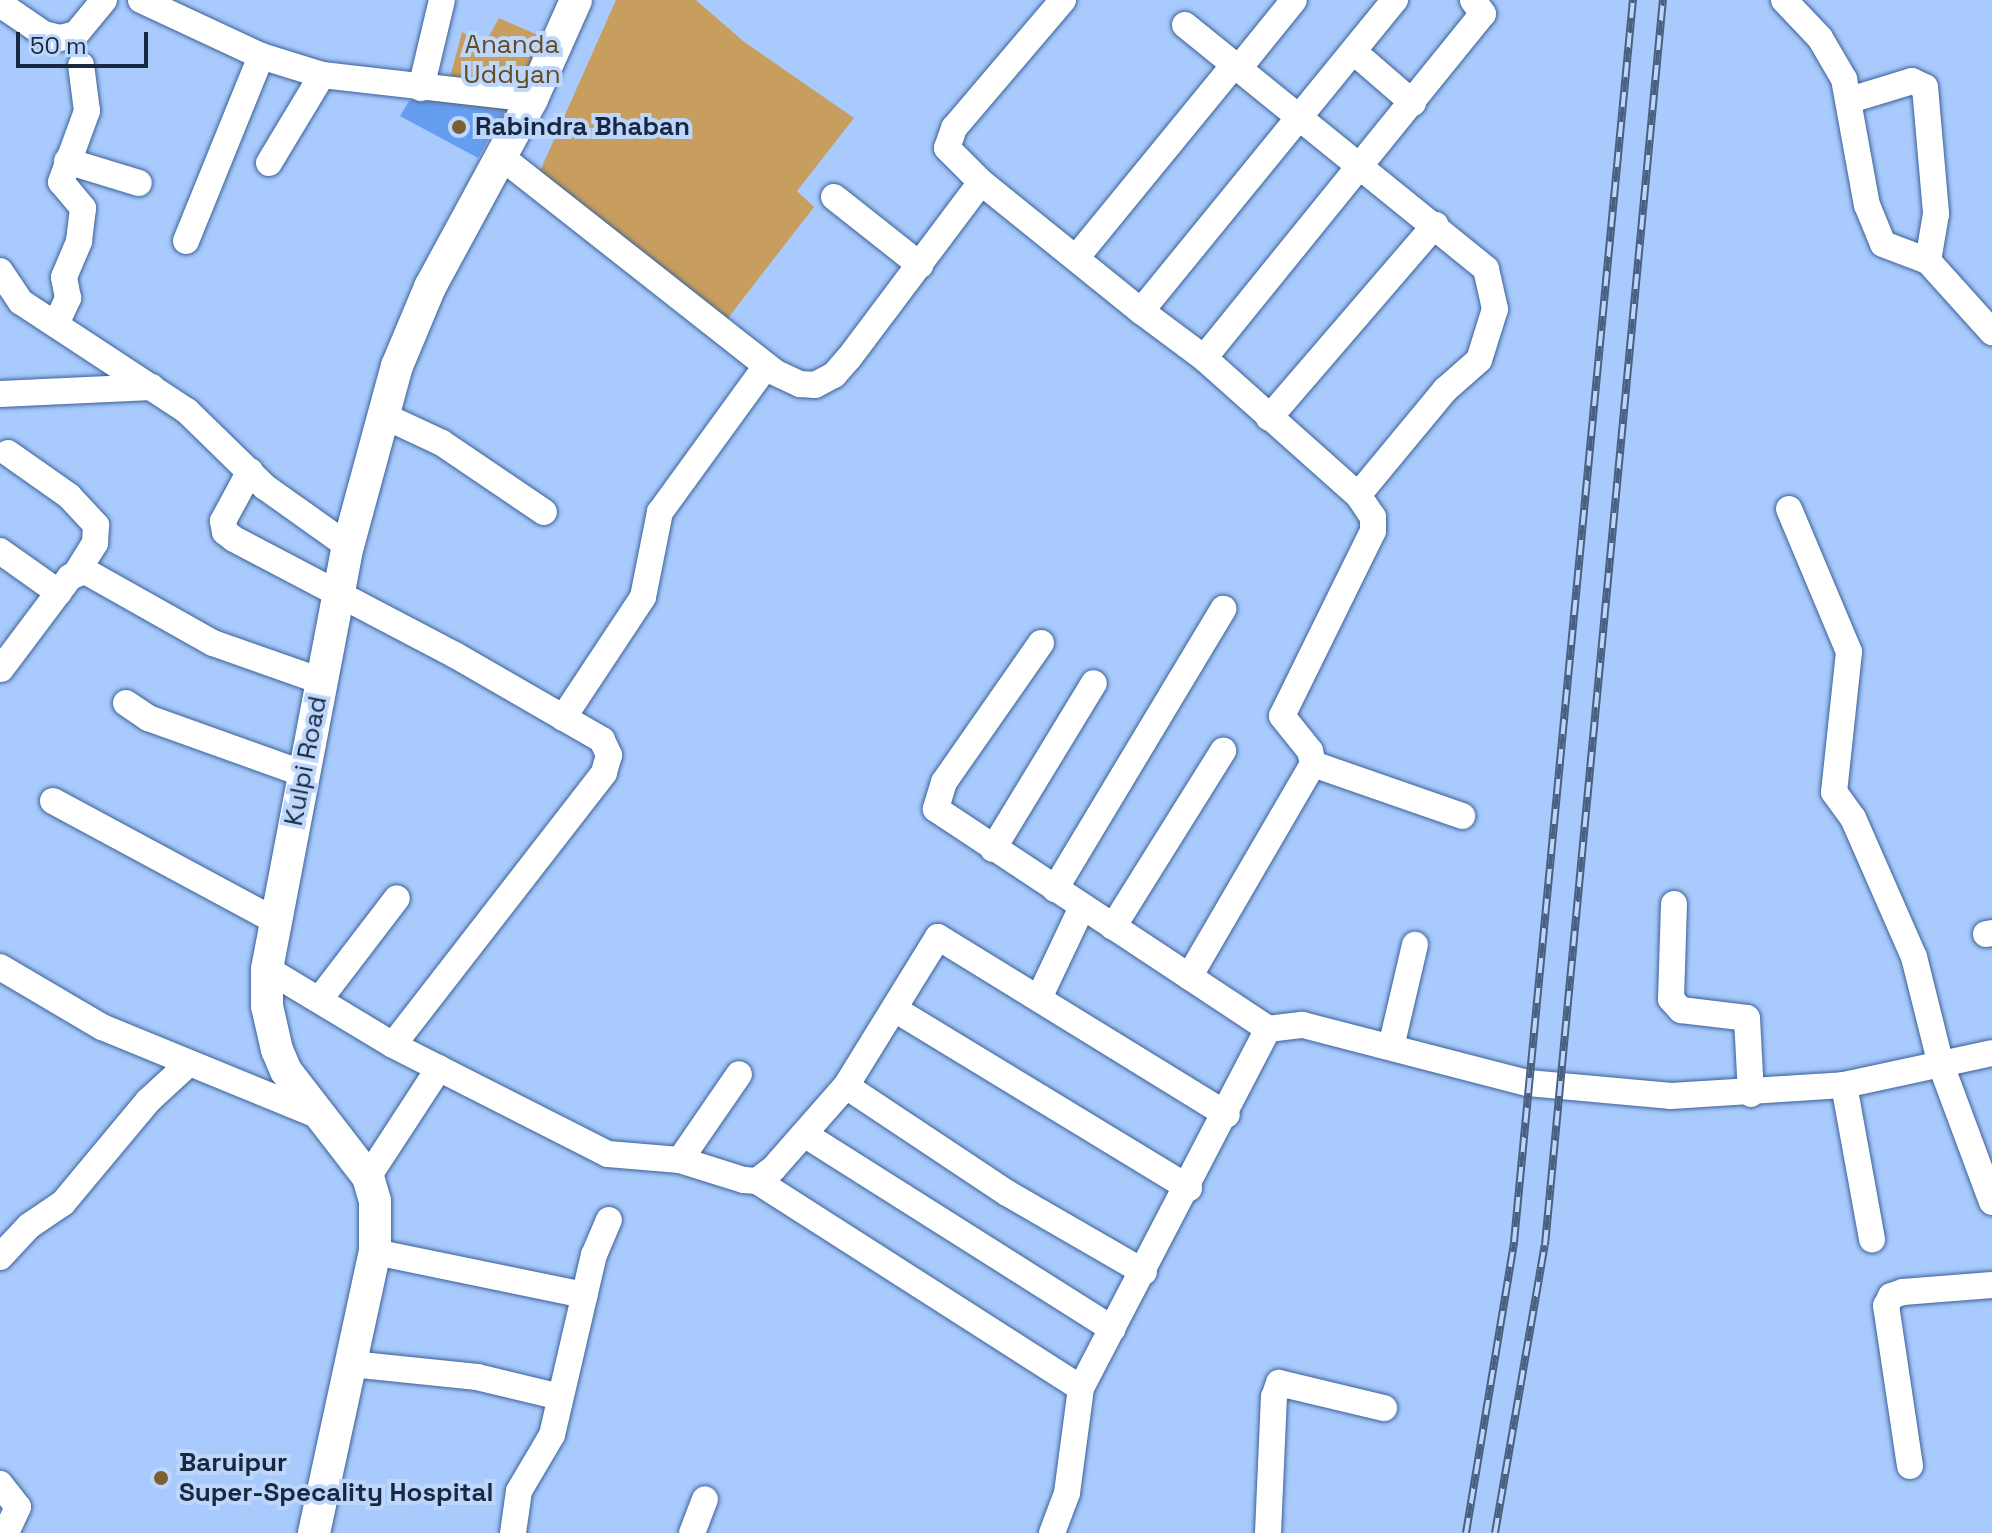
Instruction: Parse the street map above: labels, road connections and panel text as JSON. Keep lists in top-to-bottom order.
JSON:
{
  "streets": {
    "main road": ["Kulpi Road"]
  },
  "parks": ["Ananda Uddyan"],
  "places": ["Rabindra Bhaban", "Baruipur Super-Specality Hospital"],
  "scale_bar": "50 m"
}
